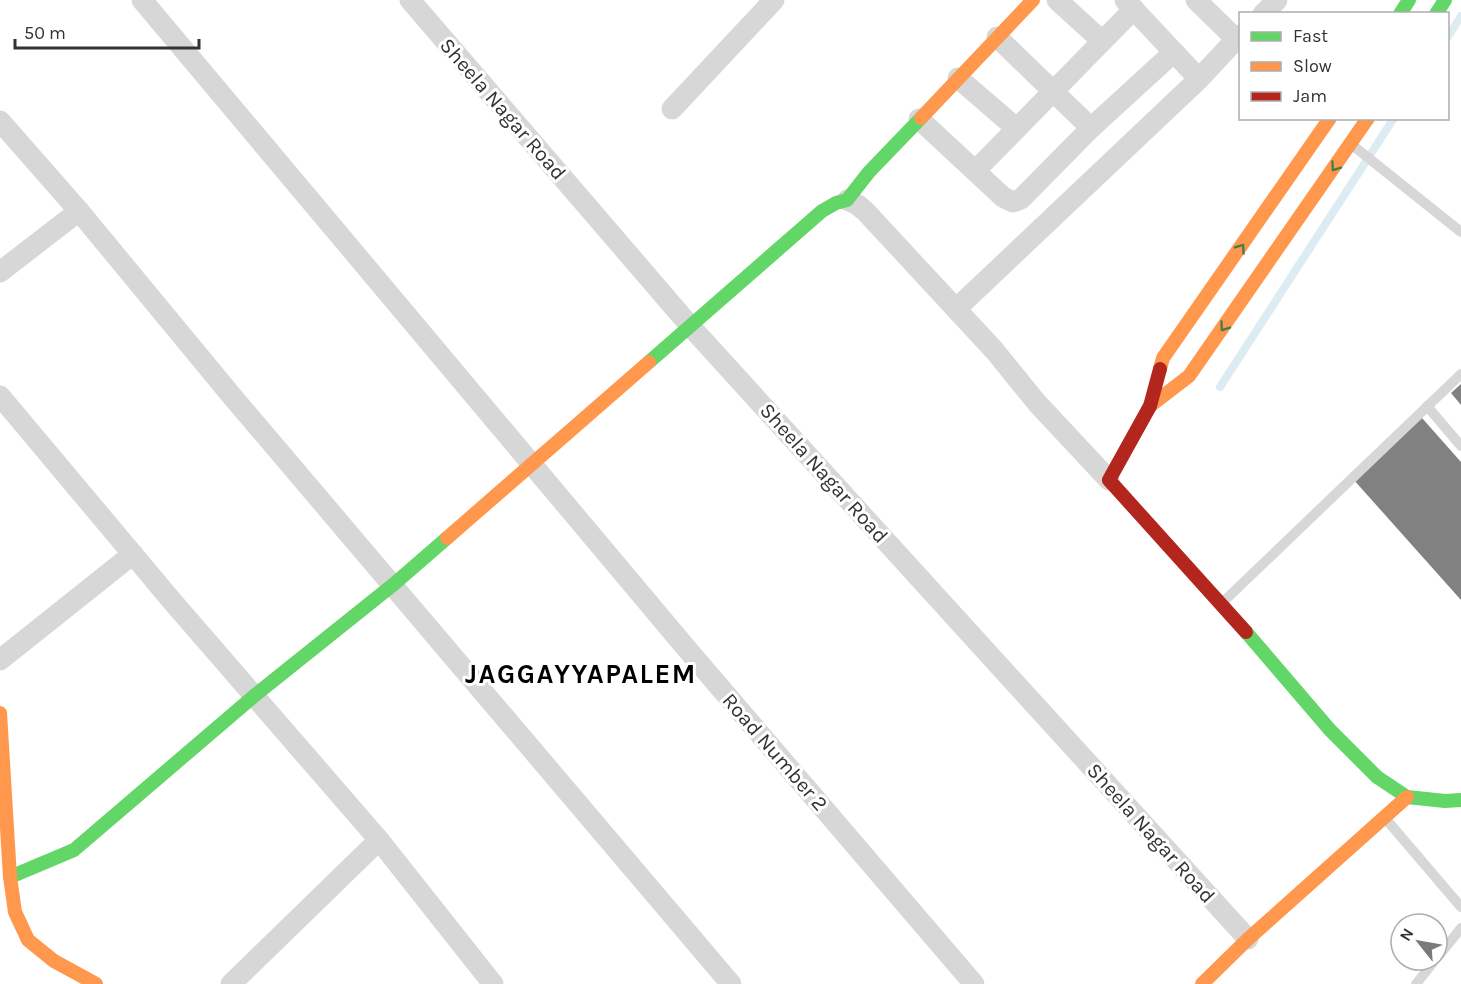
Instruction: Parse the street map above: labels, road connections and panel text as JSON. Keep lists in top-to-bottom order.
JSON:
{
  "streets": {
    "street": ["Sheela Nagar Road", "Road Number 2"]
  },
  "districts": ["JAGGAYYAPALEM"],
  "legend": ["Fast", "Slow", "Jam"],
  "scale_bar": "50 m",
  "north": "top left"
}
